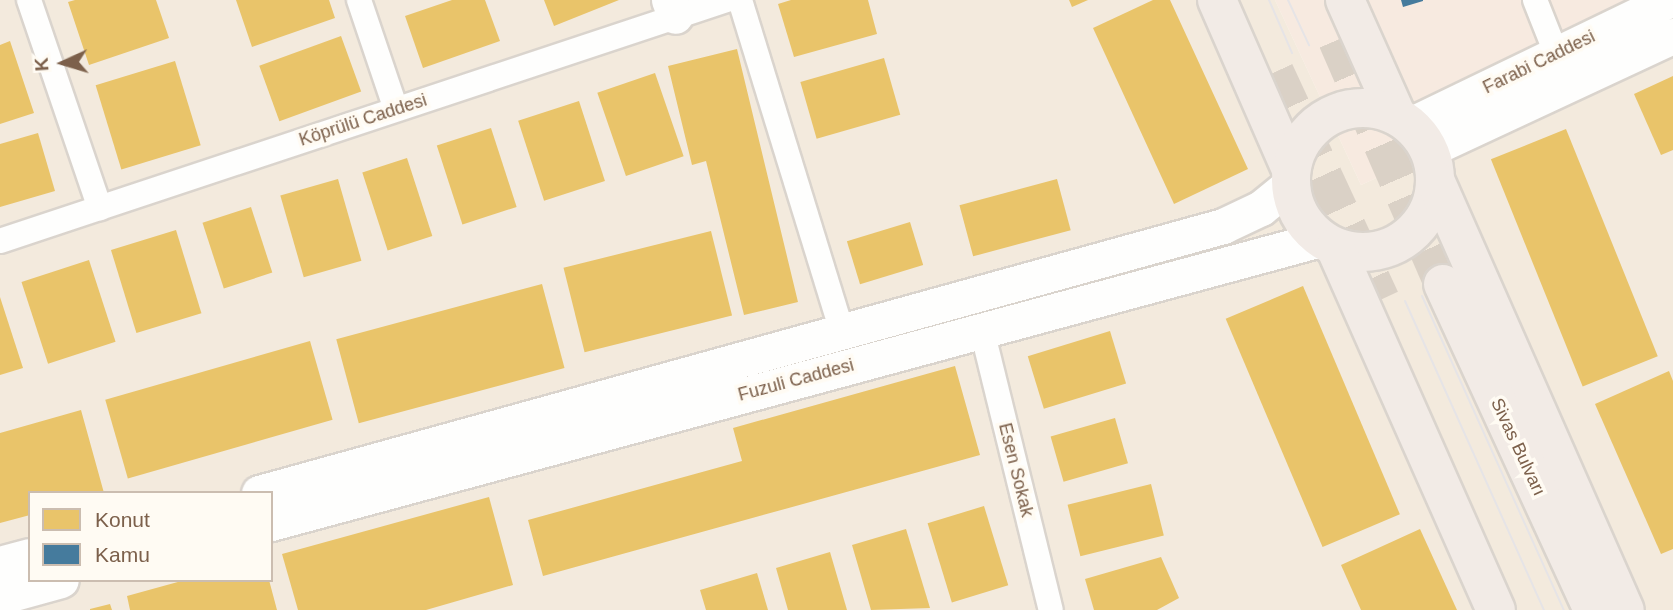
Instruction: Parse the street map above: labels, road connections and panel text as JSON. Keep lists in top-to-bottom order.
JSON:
{
  "streets": {
    "highway": ["Sivas Bulvarı"],
    "street": [
      "Farabi Caddesi",
      "Köprülü Caddesi",
      "Fuzuli Caddesi",
      "Esen Sokak"
    ]
  },
  "crossings": [
    ["Farabi Caddesi", "Fuzuli Caddesi"],
    ["Fuzuli Caddesi", "Esen Sokak"]
  ],
  "legend": ["Konut", "Kamu"],
  "north": "left"
}
